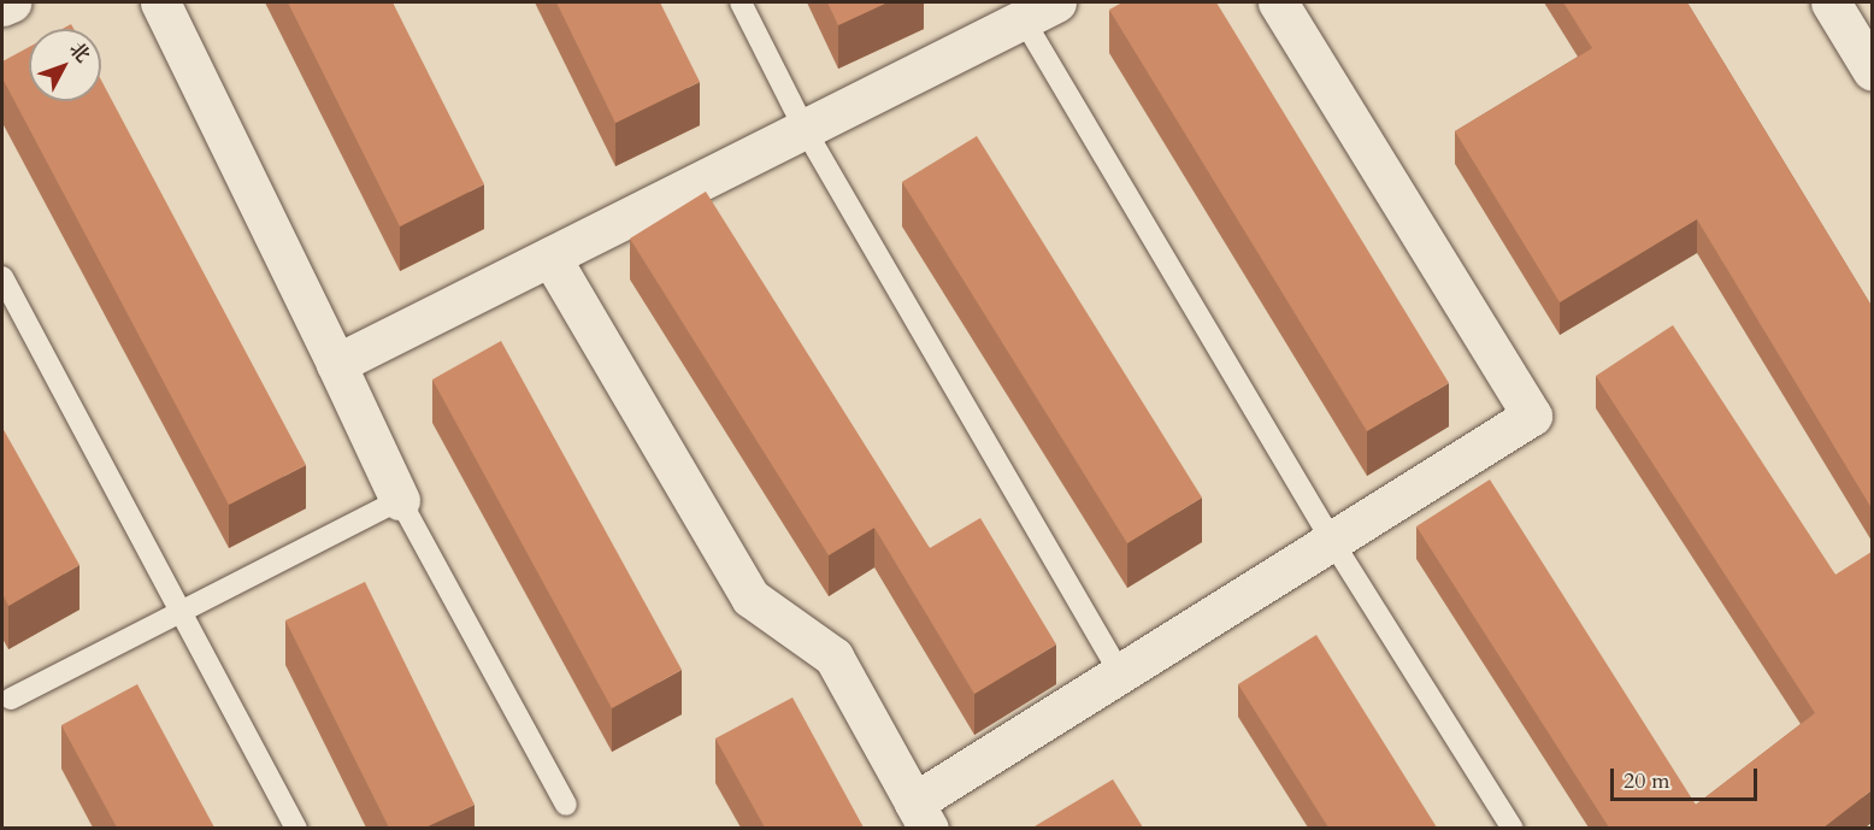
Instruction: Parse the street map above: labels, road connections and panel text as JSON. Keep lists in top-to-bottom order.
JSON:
{
  "scale_bar": "20 m",
  "north": "top right"
}
